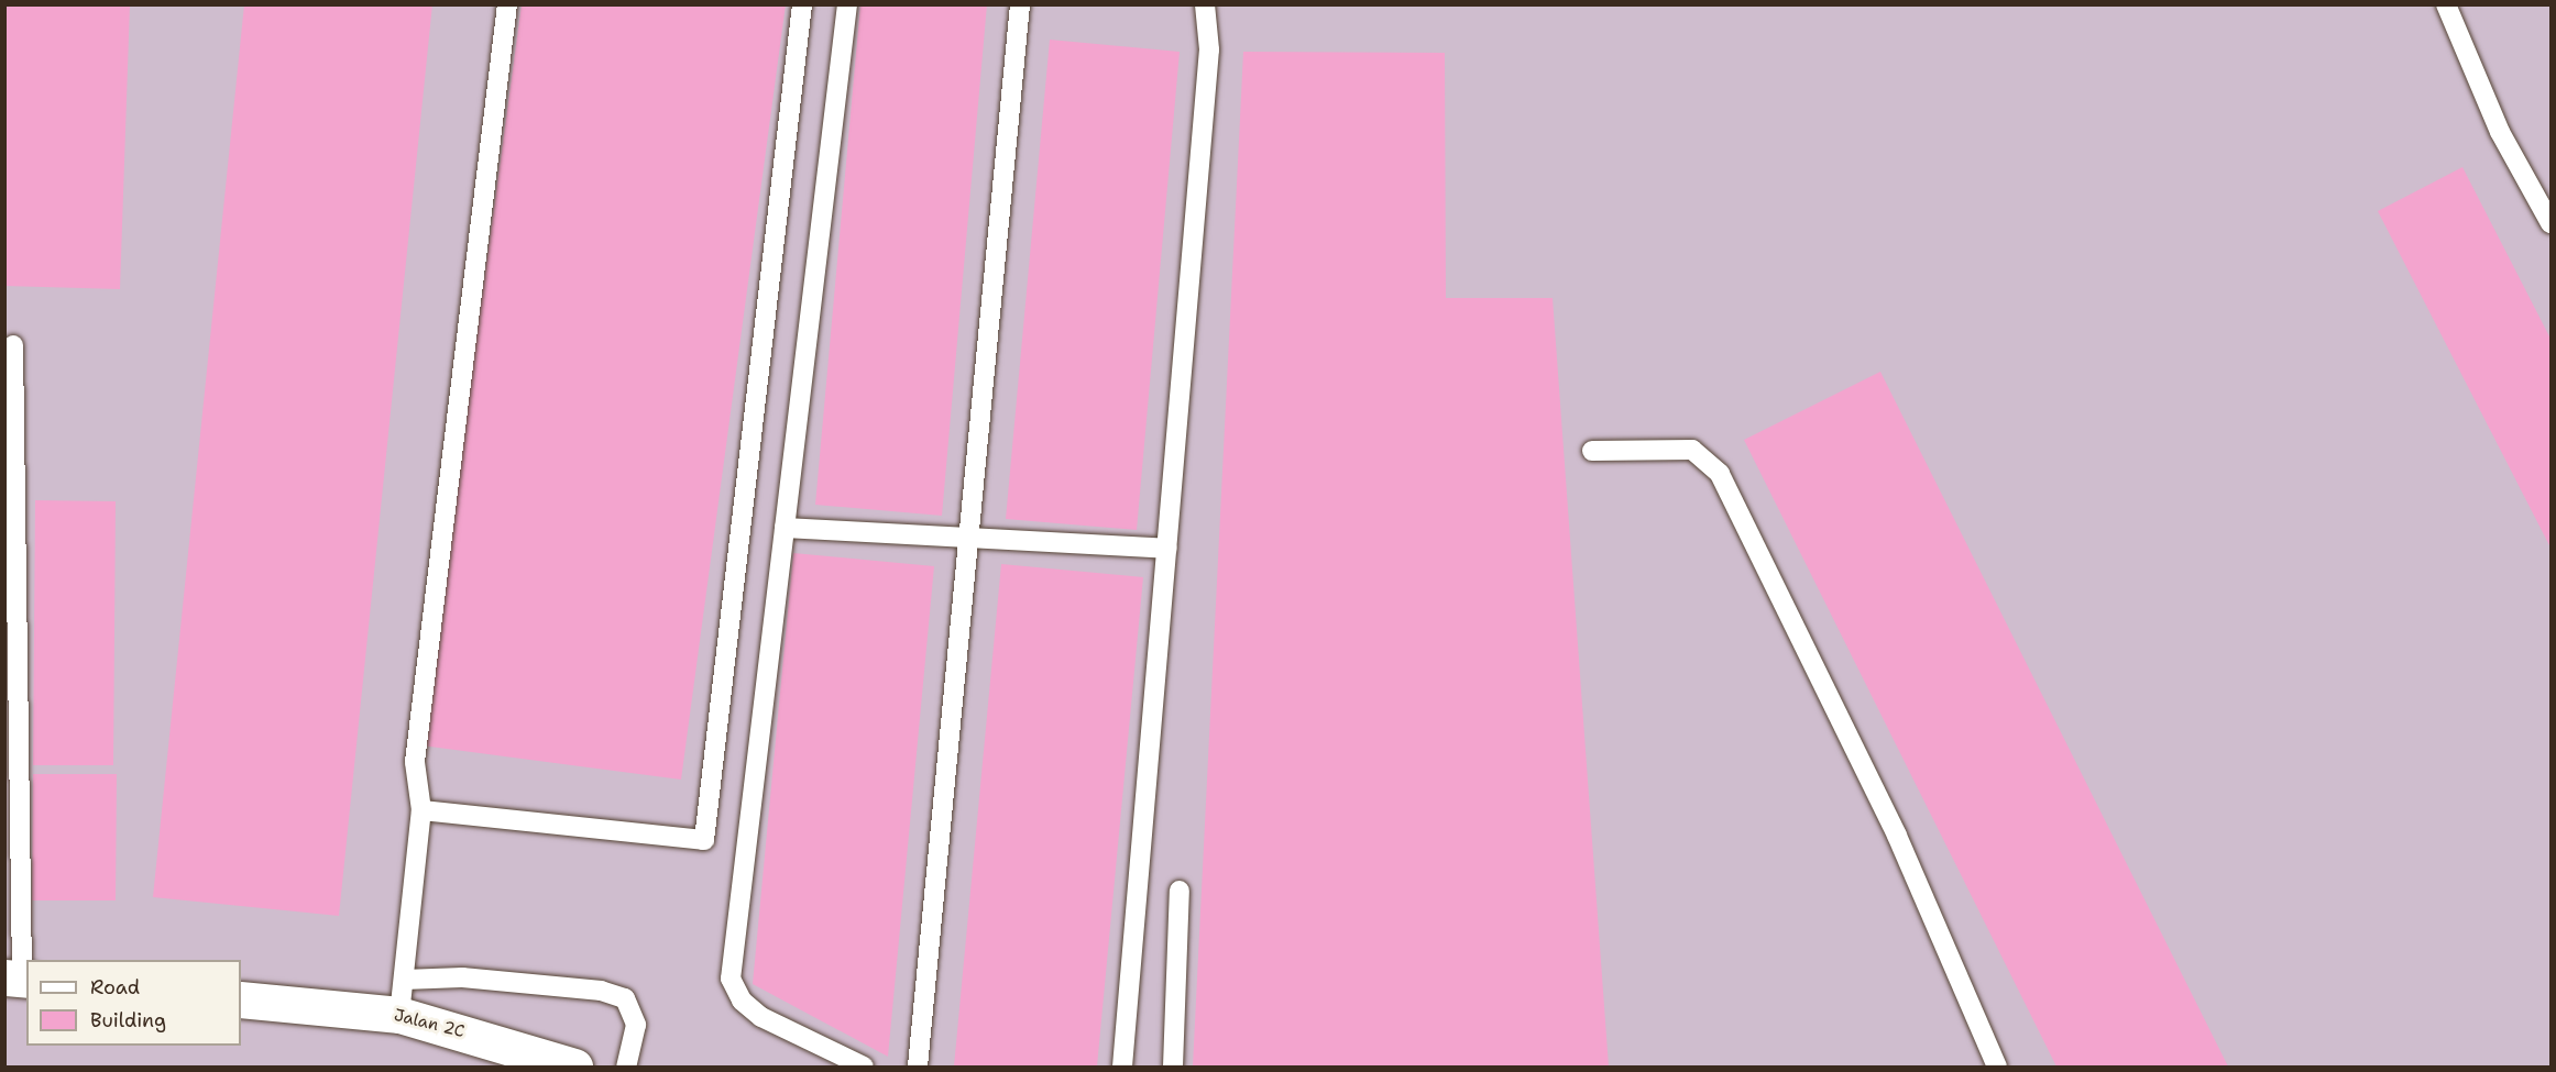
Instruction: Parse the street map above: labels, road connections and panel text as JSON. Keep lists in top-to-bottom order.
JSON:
{
  "streets": {
    "street": ["Jalan 2C"]
  },
  "legend": ["Road", "Building"]
}
